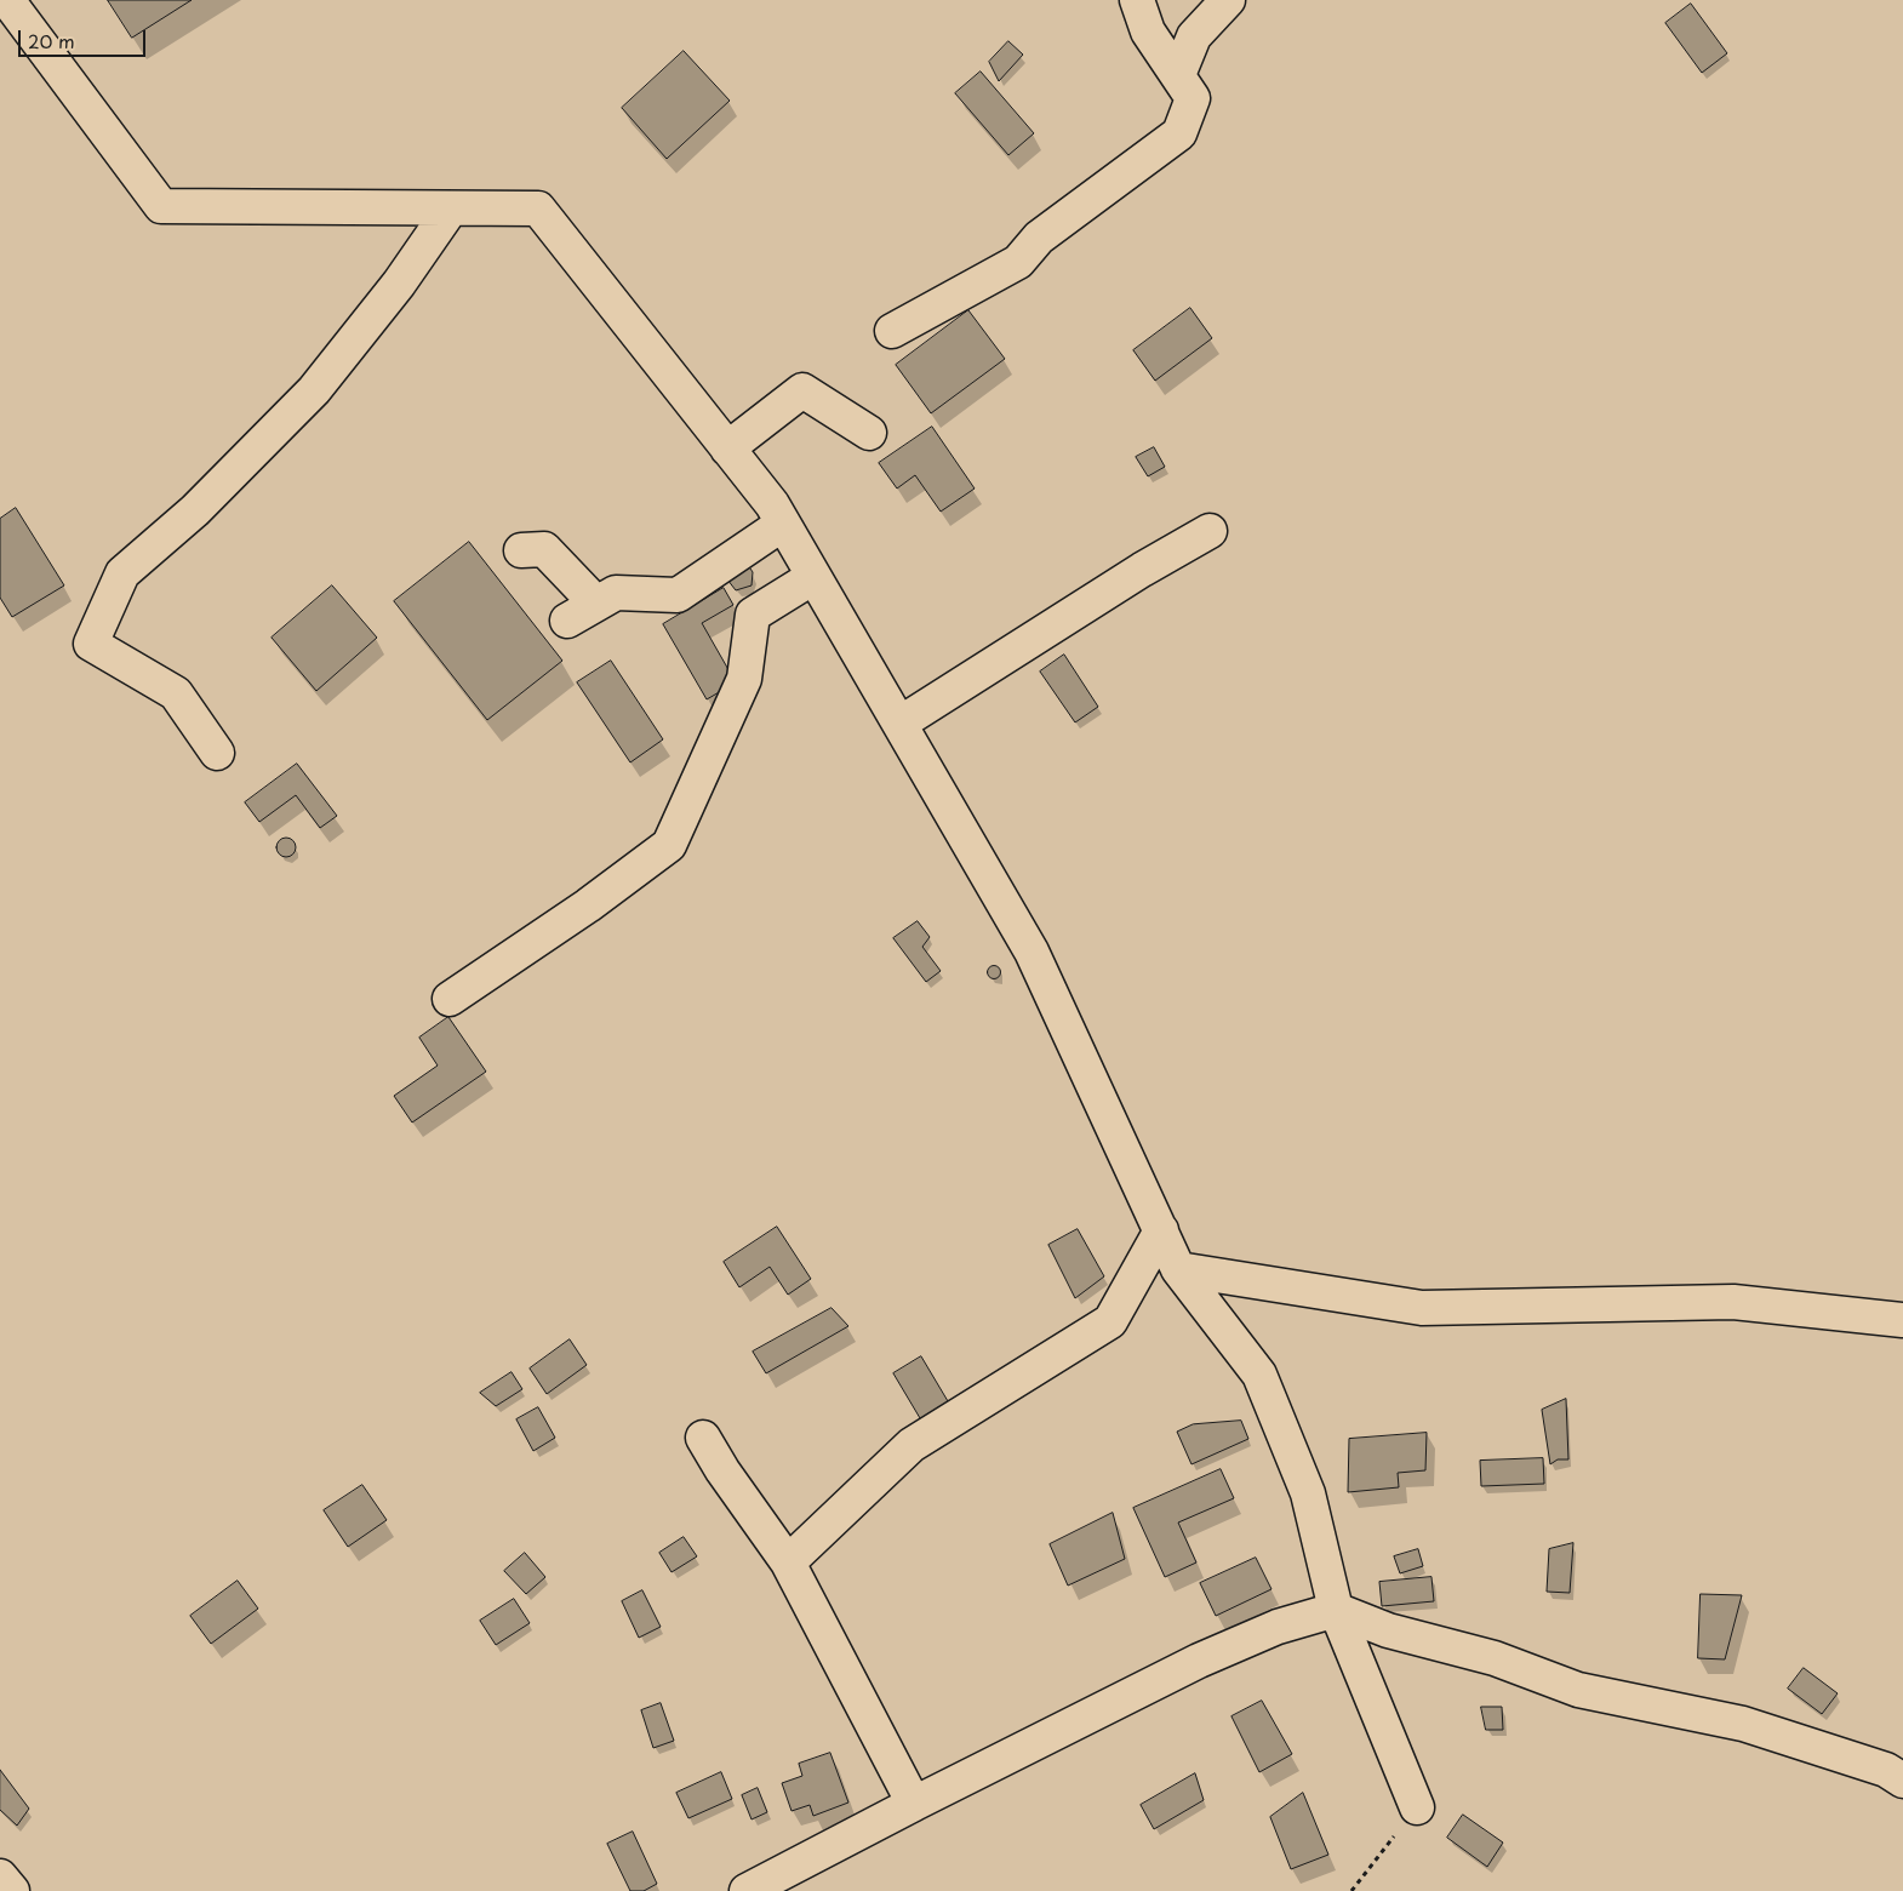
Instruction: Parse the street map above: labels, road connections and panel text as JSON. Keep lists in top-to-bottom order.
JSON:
{
  "scale_bar": "20 m"
}
